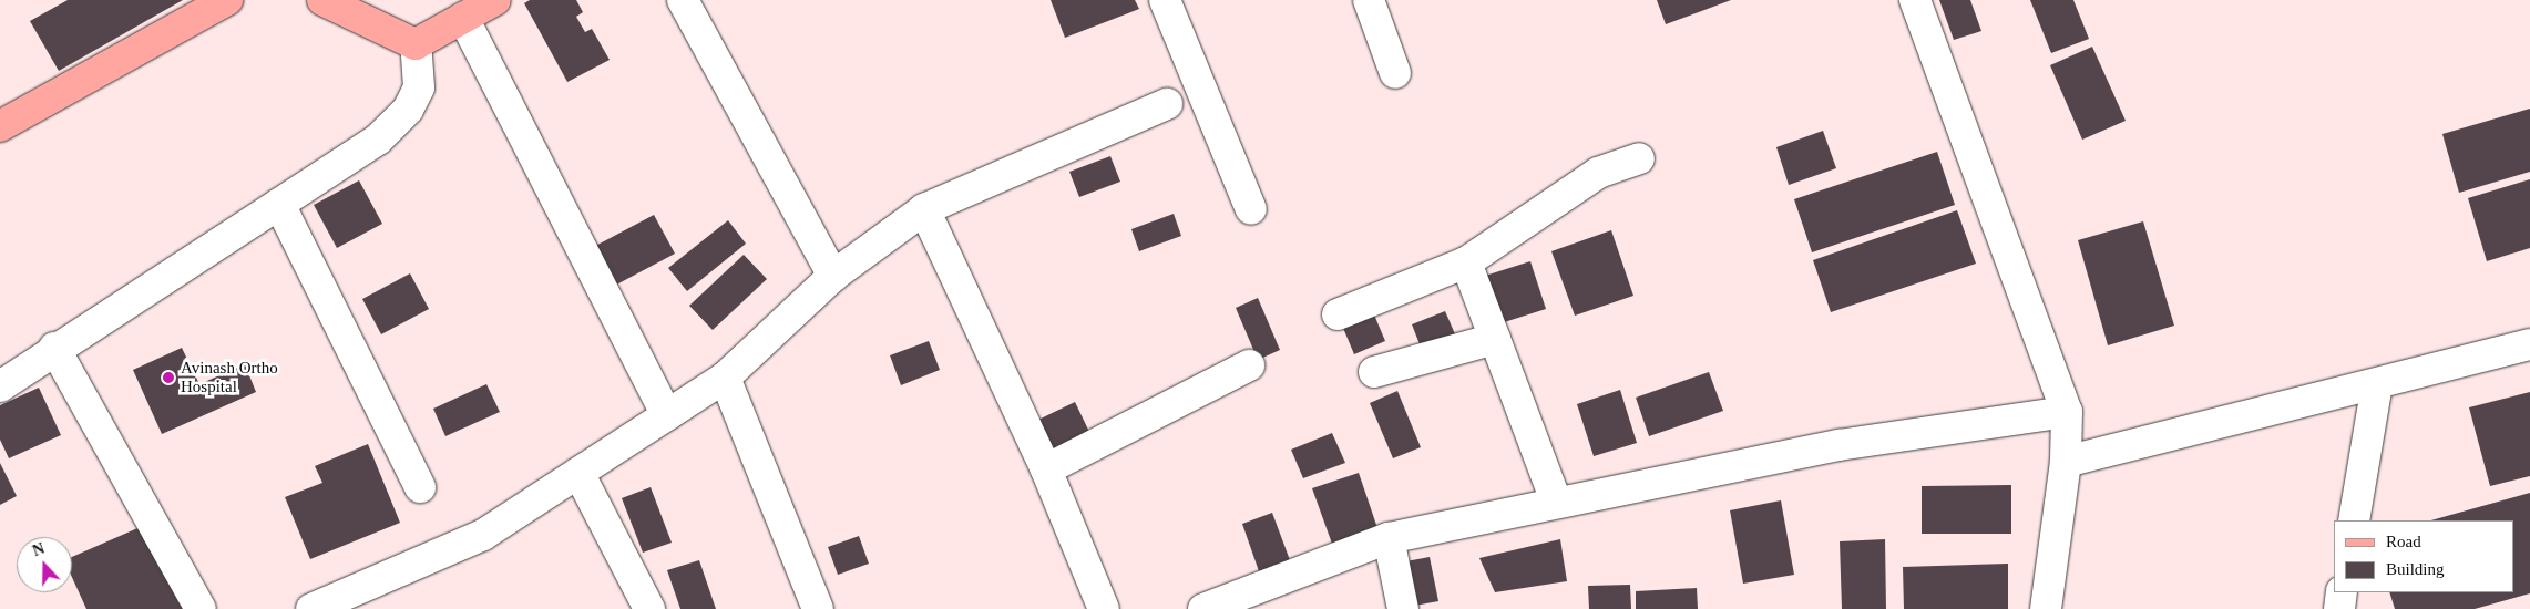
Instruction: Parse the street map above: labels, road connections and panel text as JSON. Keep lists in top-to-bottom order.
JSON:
{
  "places": ["Avinash Ortho Hospital"],
  "legend": ["Road", "Building"],
  "north": "top"
}
